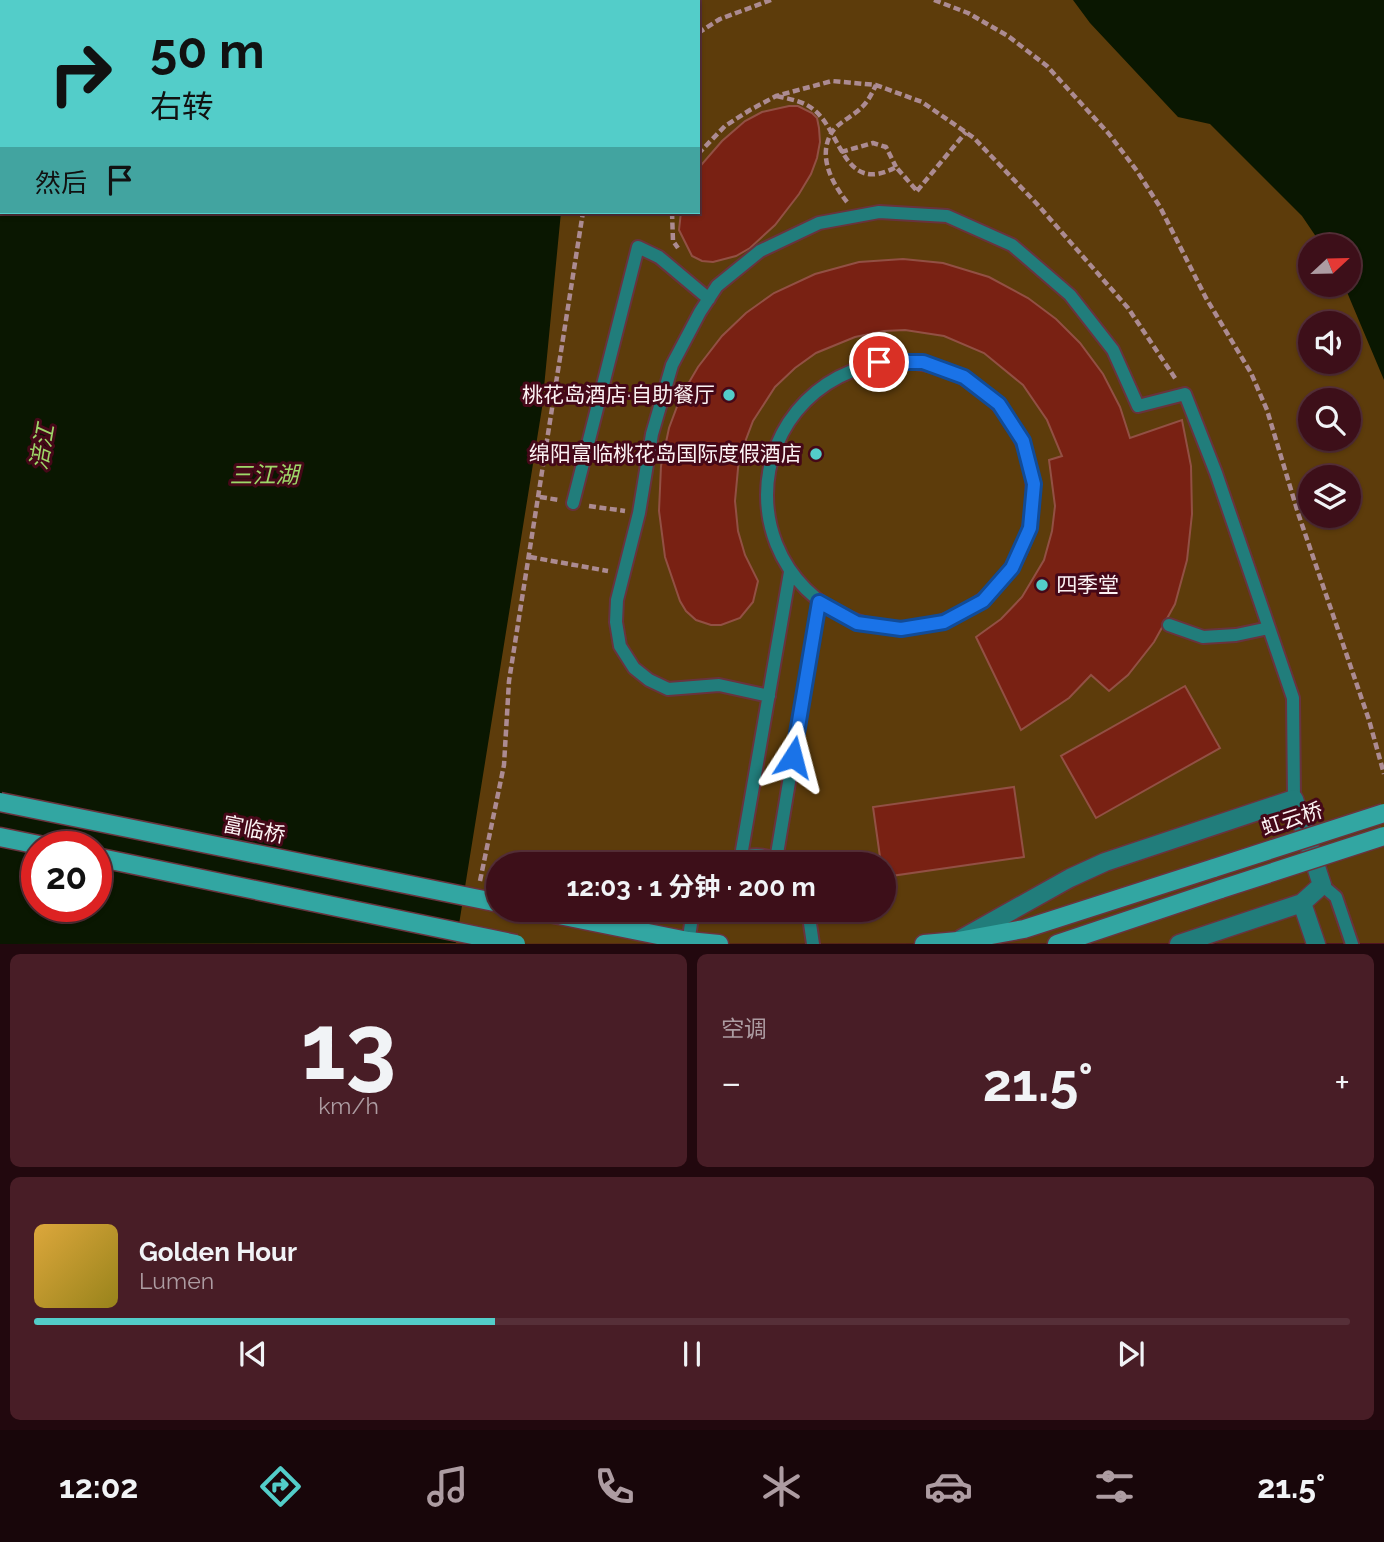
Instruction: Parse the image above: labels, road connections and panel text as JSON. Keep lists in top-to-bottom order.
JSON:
{
  "streets": {
    "main road": ["虹云桥", "富临桥"]
  },
  "water": ["涪江", "三江湖"],
  "places": ["桃花岛酒店·自助餐厅", "绵阳富临桃花岛国际度假酒店", "四季堂"],
  "north": "right",
  "page": {
    "turn": ["50 m", "右转"],
    "then": "然后",
    "limit": "20",
    "trip": "12:03 · 1 分钟 · 200 m",
    "tile": [
      ["13", "km/h"],
      "空调"
    ],
    "heat": ["−", "21.5°", "+"],
    "song": ["Golden Hour", "Lumen"],
    "tabs": ["12:02", "21.5°"]
  }
}
